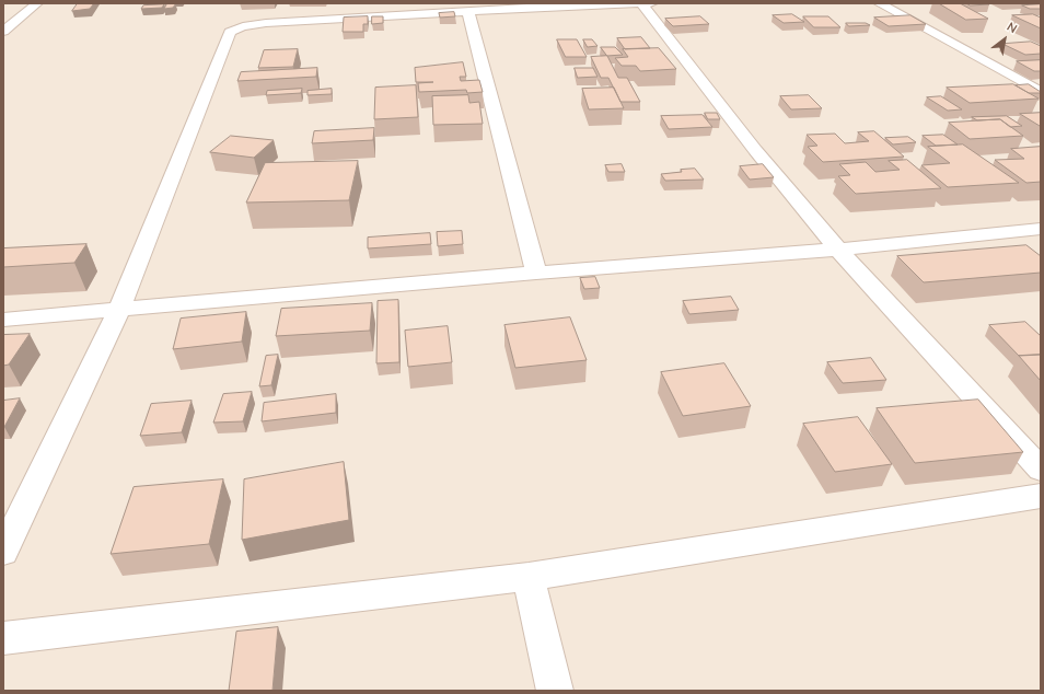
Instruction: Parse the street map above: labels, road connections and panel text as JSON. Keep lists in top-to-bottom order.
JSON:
{
  "north": "top right"
}
